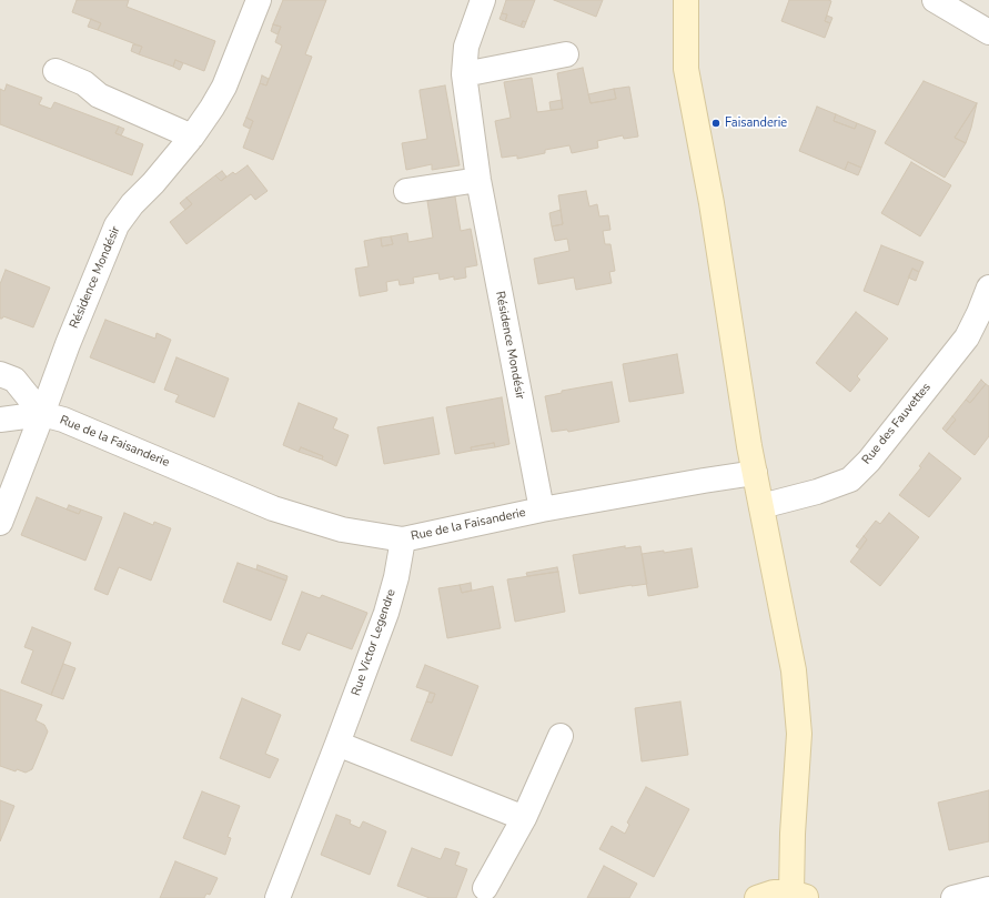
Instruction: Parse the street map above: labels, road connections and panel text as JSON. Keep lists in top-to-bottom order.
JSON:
{
  "streets": {
    "street": [
      "Résidence Mondésir",
      "Rue des Fauvettes",
      "Rue de la Faisanderie",
      "Rue Victor Legendre"
    ]
  },
  "crossings": [
    ["Résidence Mondésir", "Rue de la Faisanderie"],
    ["Rue de la Faisanderie", "Rue Victor Legendre"]
  ],
  "places": ["Faisanderie"]
}
